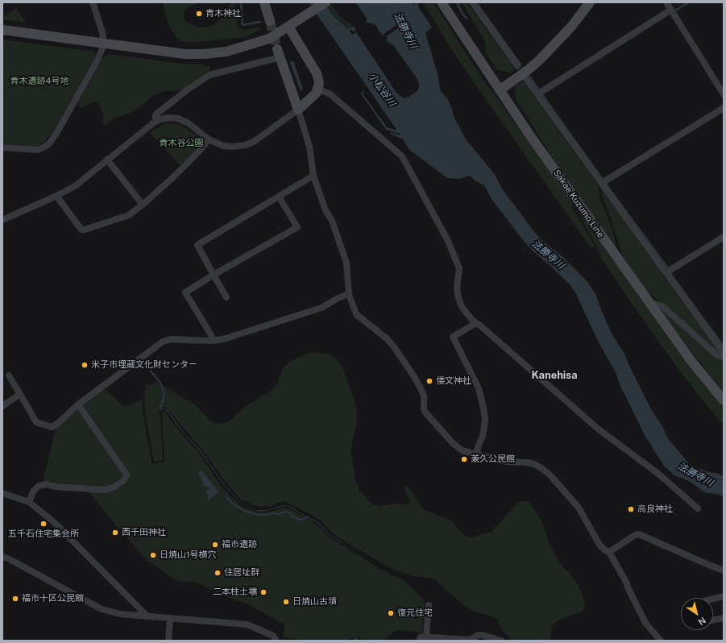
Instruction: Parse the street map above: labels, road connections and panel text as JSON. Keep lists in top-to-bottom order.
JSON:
{
  "streets": {
    "main road": ["Sakae Kuzumo Line"]
  },
  "districts": ["Kanehisa"],
  "water": ["法勝寺川", "小松谷川"],
  "parks": ["青木遺跡4号地", "青木谷公園"],
  "places": [
    "青木神社",
    "米子市埋蔵文化財センター",
    "倭文神社",
    "兼久公民館",
    "高良神社",
    "五千石住宅集会所",
    "西千田神社",
    "福市遺跡",
    "日焼山1号横穴",
    "住居址群",
    "二本柱土壙",
    "福市十区公民館",
    "日焼山古墳",
    "復元住宅"
  ],
  "north": "bottom right"
}
